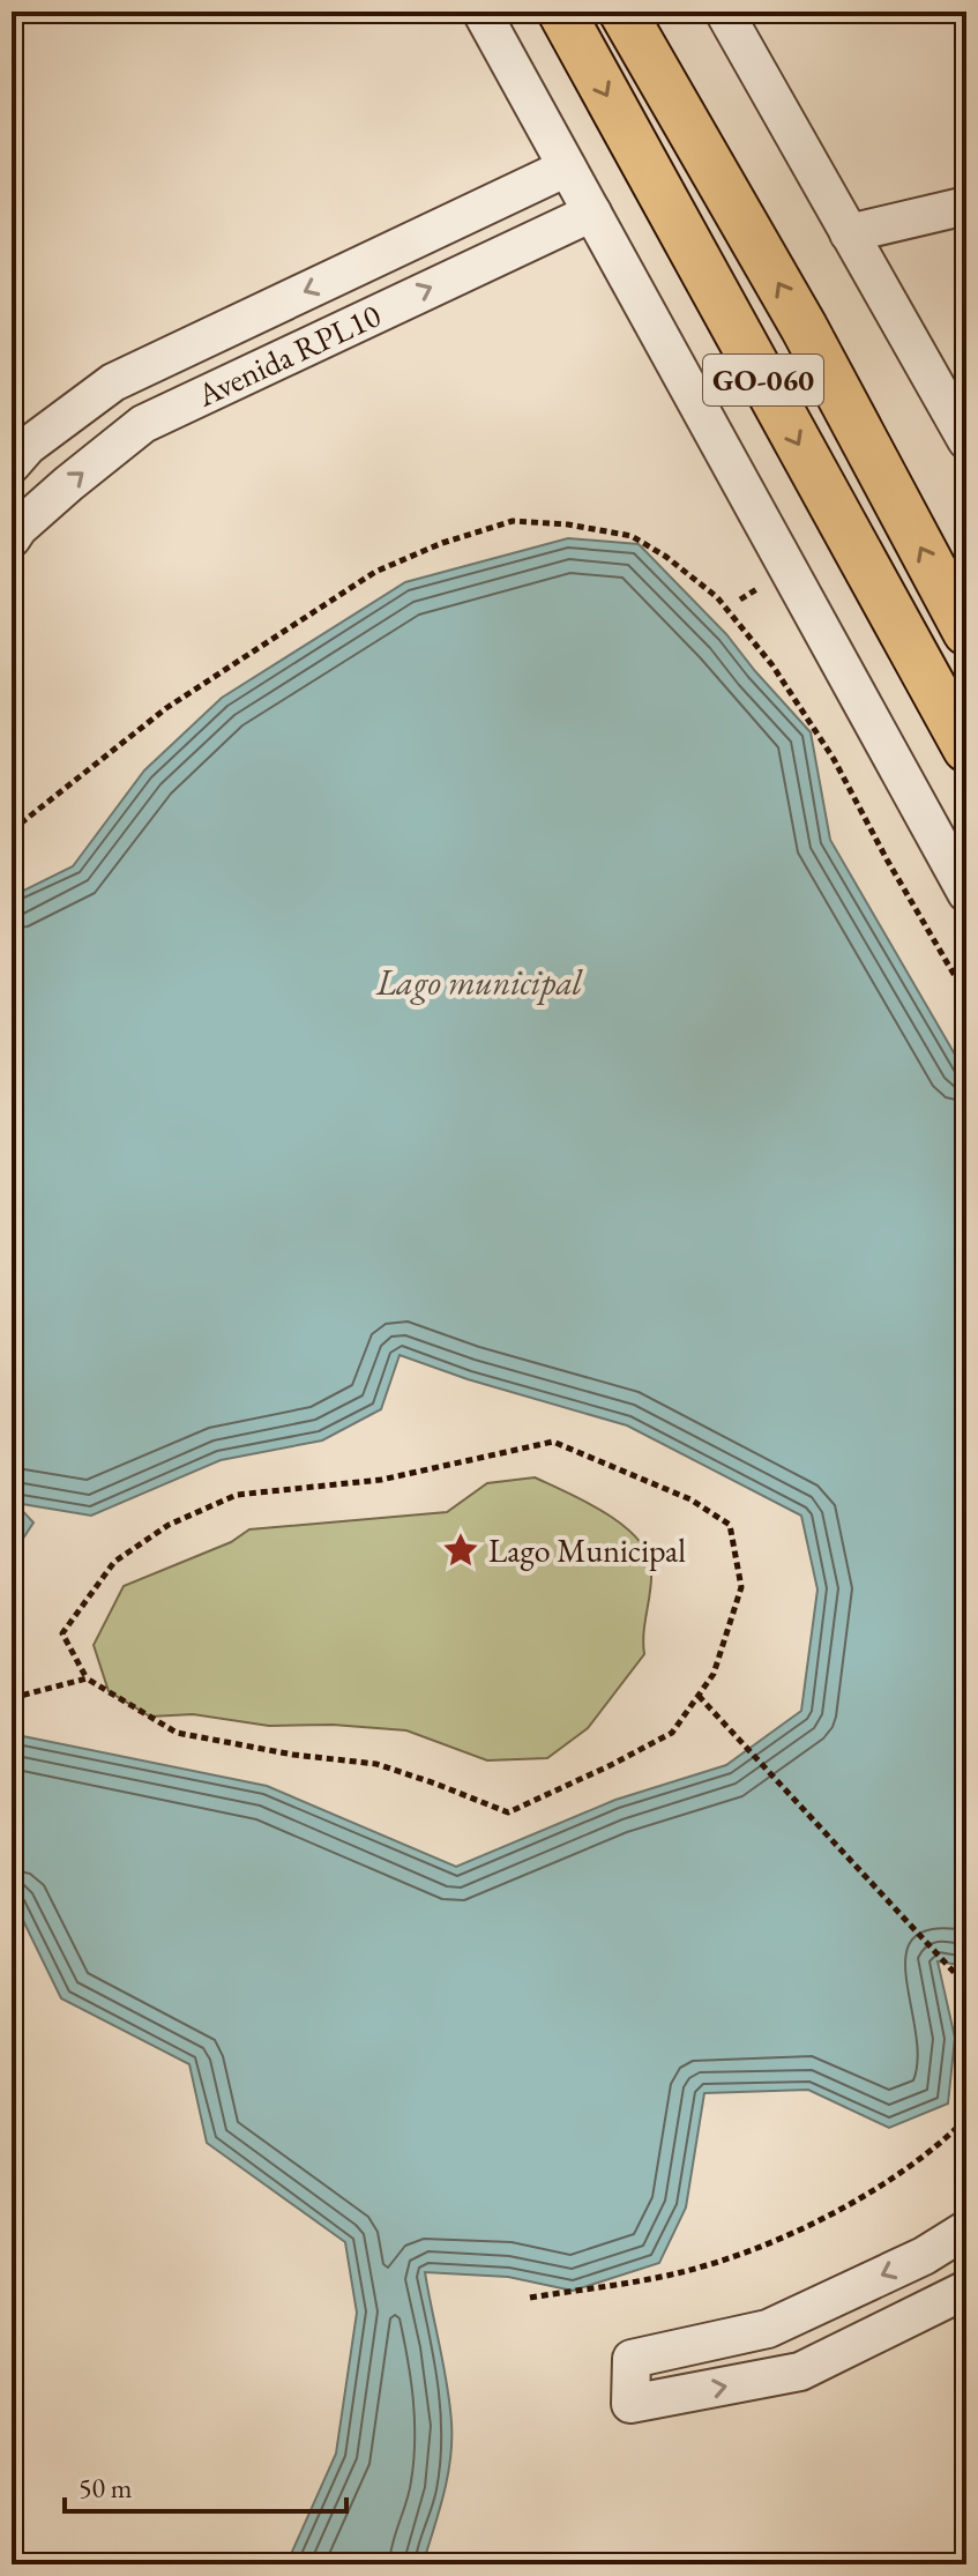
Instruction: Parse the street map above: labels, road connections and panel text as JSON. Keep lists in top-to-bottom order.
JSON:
{
  "streets": {
    "main road": ["GO-060"],
    "street": ["Avenida RPL10"]
  },
  "water": ["Lago municipal"],
  "places": {
    "place": ["Lago Municipal"]
  },
  "scale_bar": "50 m"
}
